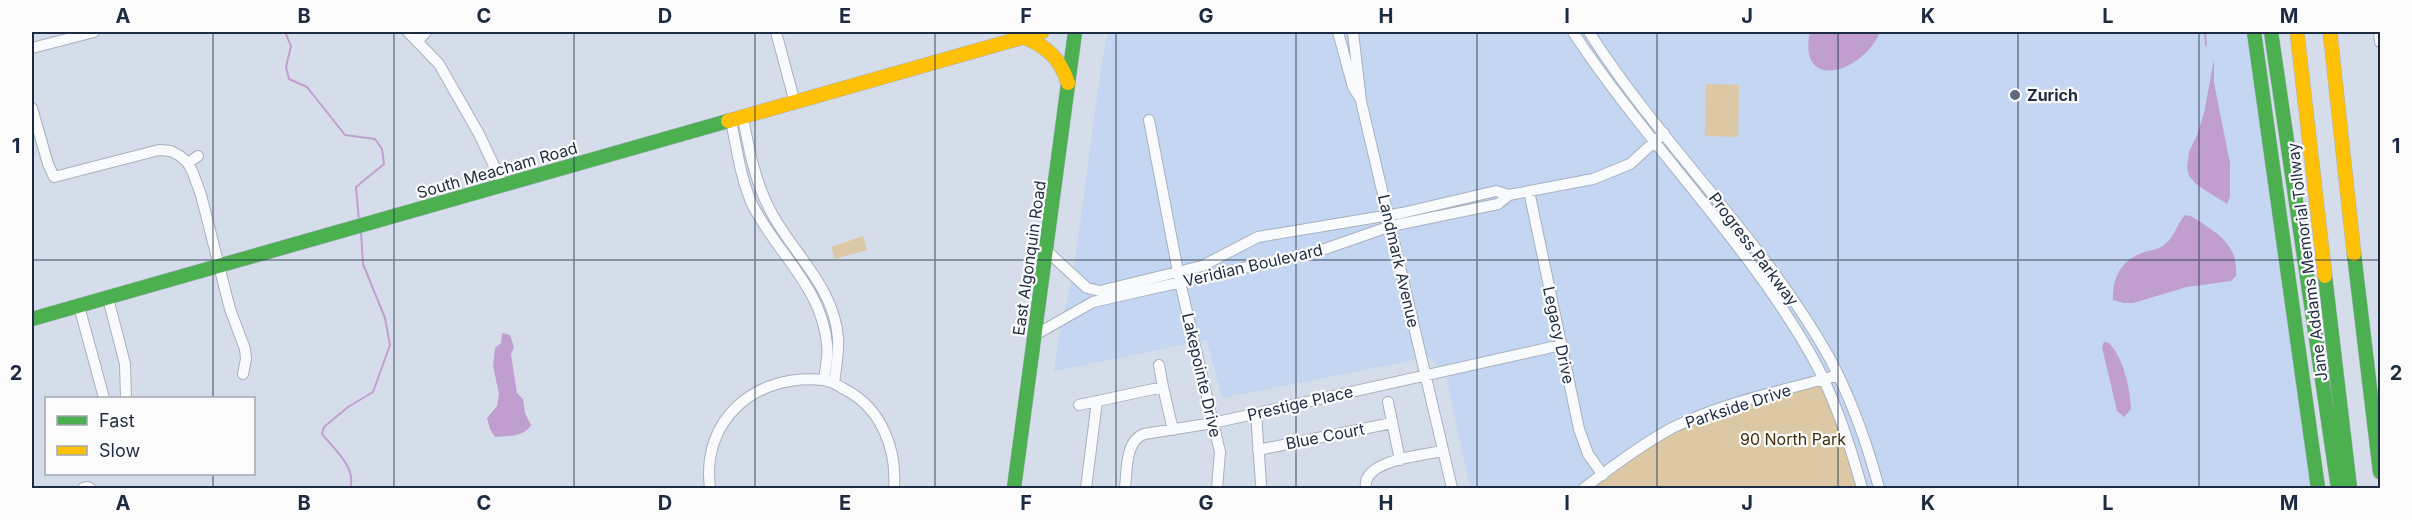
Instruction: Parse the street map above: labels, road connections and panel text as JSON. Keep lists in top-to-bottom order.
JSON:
{
  "streets": {
    "main road": ["South Meacham Road", "East Algonquin Road", "Jane Addams Memorial Tollway"],
    "street": [
      "Progress Parkway",
      "Landmark Avenue",
      "Veridian Boulevard",
      "Legacy Drive",
      "Lakepointe Drive",
      "Prestige Place",
      "Parkside Drive",
      "Blue Court"
    ]
  },
  "crossings": [
    ["Progress Parkway", "Veridian Boulevard"],
    ["Progress Parkway", "Parkside Drive"],
    ["East Algonquin Road", "Veridian Boulevard"],
    ["Landmark Avenue", "Veridian Boulevard"],
    ["Landmark Avenue", "Prestige Place"],
    ["Veridian Boulevard", "Legacy Drive"],
    ["Veridian Boulevard", "Lakepointe Drive"],
    ["Legacy Drive", "Prestige Place"],
    ["Legacy Drive", "Parkside Drive"],
    ["Lakepointe Drive", "Prestige Place"]
  ],
  "parks": ["90 North Park"],
  "places": ["Zurich"],
  "legend": ["Fast", "Slow"],
  "grid": {
    "columns": [
      "A",
      "B",
      "C",
      "D",
      "E",
      "F",
      "G",
      "H",
      "I",
      "J",
      "K",
      "L",
      "M"
    ],
    "rows": ["1", "2"]
  }
}
